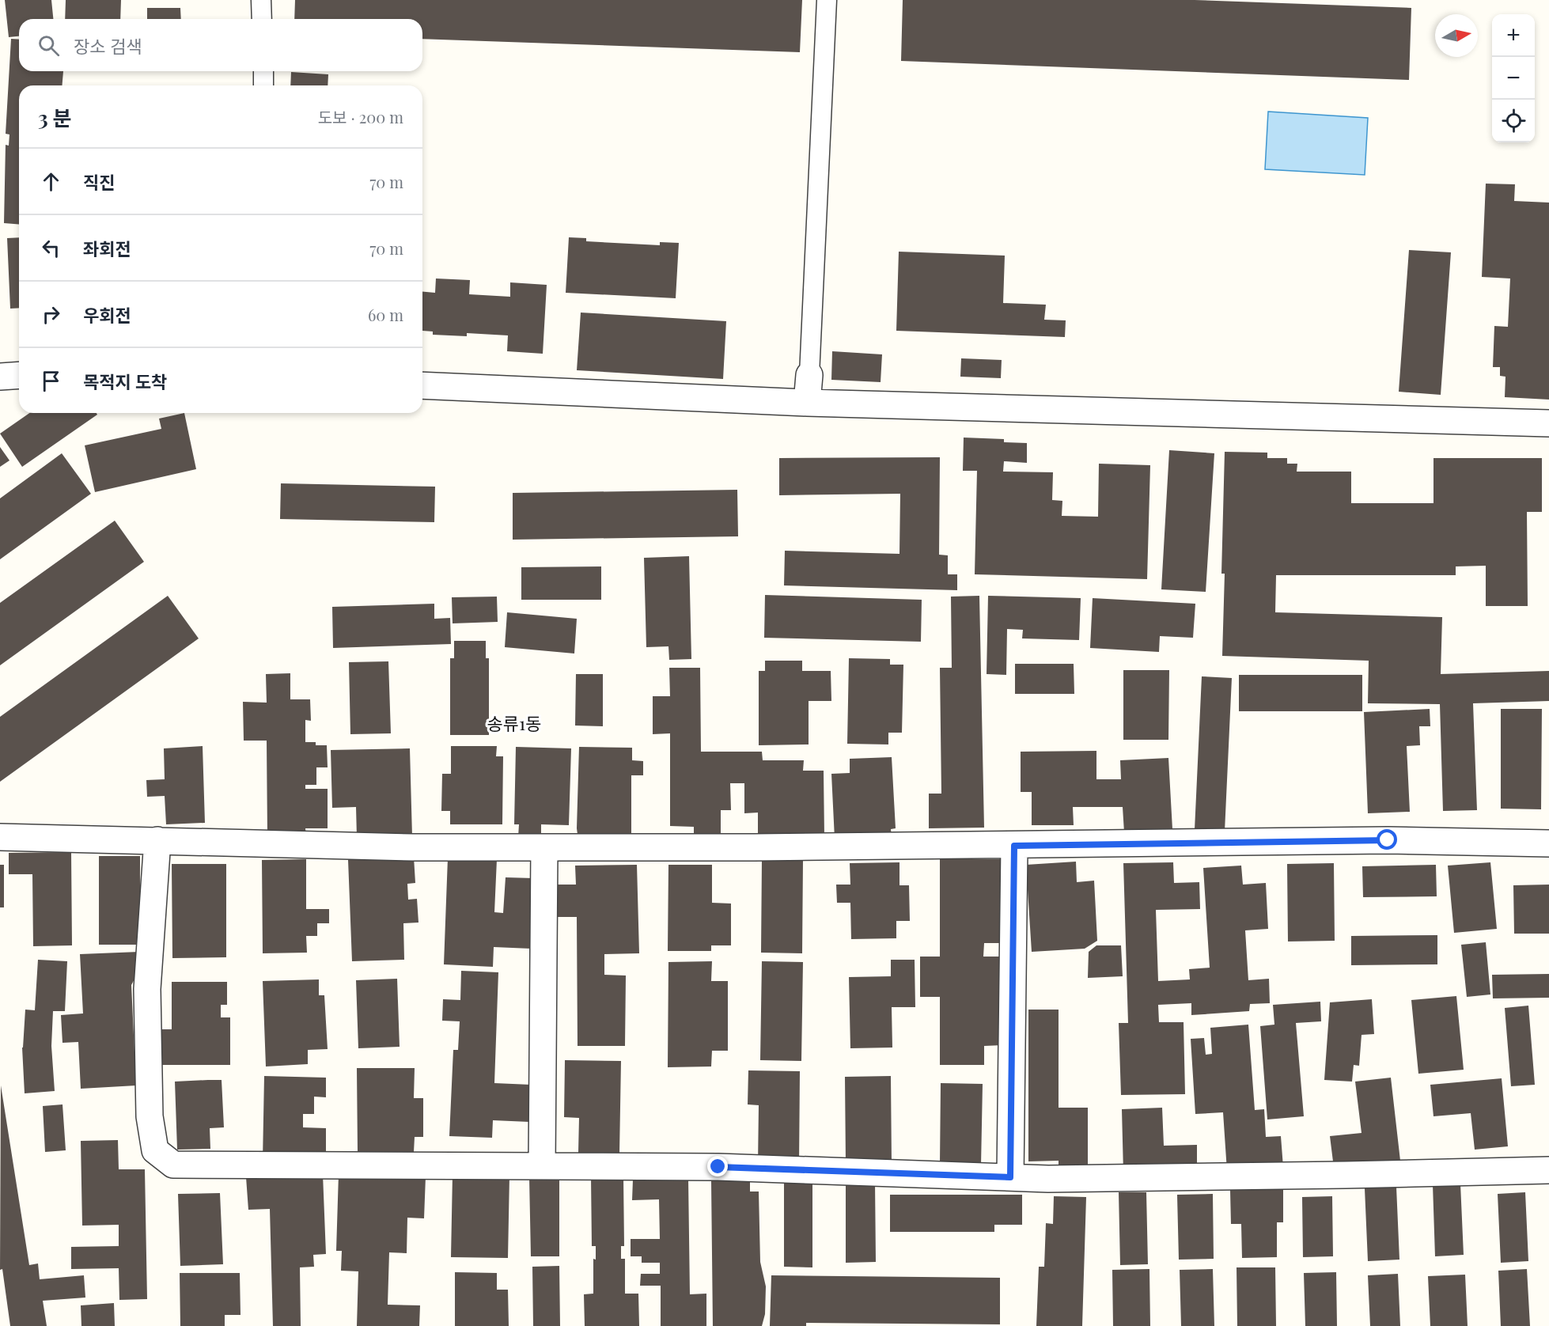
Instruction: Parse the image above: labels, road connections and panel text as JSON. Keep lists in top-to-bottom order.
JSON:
{
  "districts": ["송류1동"],
  "north": "right",
  "page": {
    "map_buttons": ["+", "−"],
    "search": "장소 검색",
    "heading": ["3 분", "도보 · 200 m"],
    "list": [
      ["직진", "70 m"],
      ["좌회전", "70 m"],
      ["우회전", "60 m"],
      "목적지 도착"
    ]
  }
}
